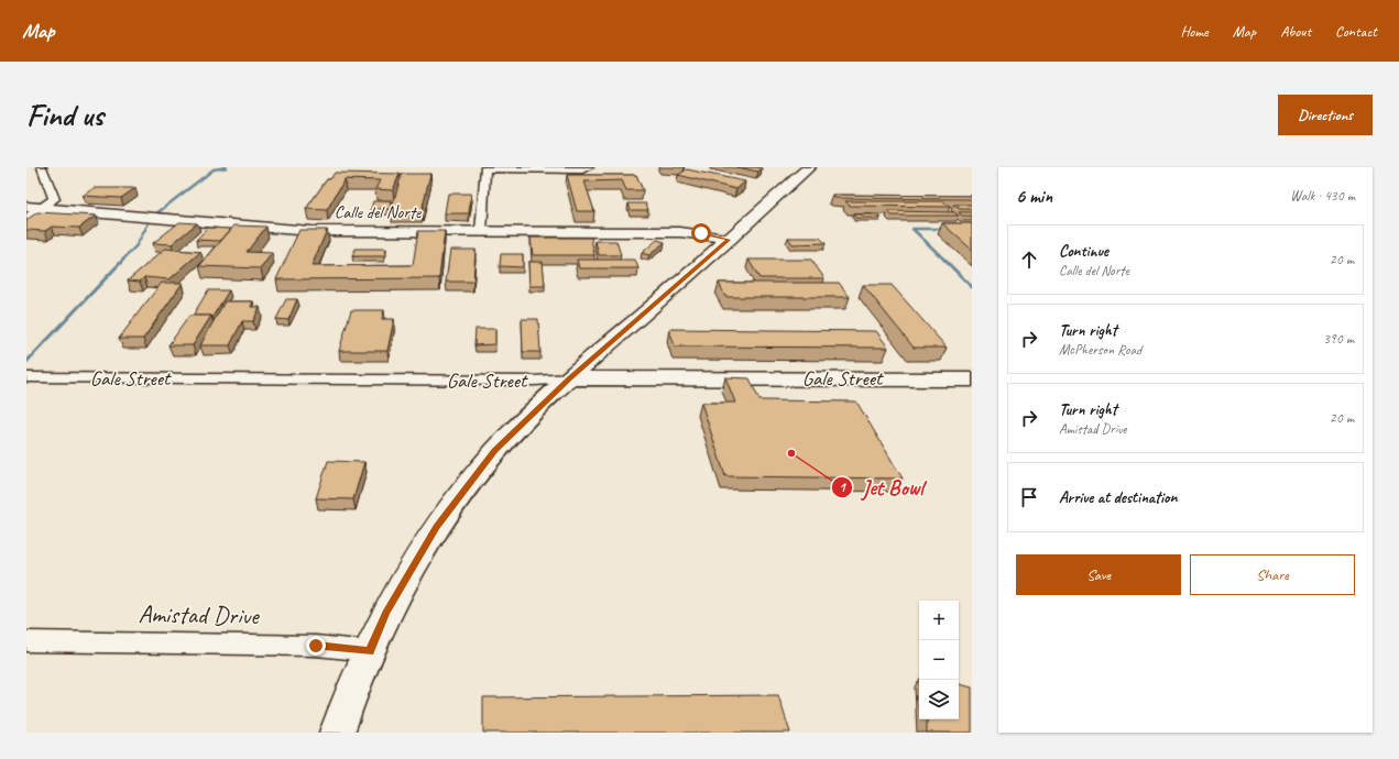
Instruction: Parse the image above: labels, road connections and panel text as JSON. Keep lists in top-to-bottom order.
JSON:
{
  "streets": {
    "street": ["Calle del Norte", "Gale Street", "Amistad Drive"]
  },
  "places": ["Jet Bowl"],
  "page": {
    "header": "Map",
    "nav": [
      "Home",
      "Map",
      "About",
      "Contact"
    ],
    "buttons": [
      "Directions",
      ["Save", "Share"]
    ],
    "title": "Find us",
    "heading": ["6 min", "Walk · 430 m"],
    "list": [
      ["Continue", "Calle del Norte", "20 m"],
      ["Turn right", "McPherson Road", "390 m"],
      ["Turn right", "Amistad Drive", "20 m"],
      "Arrive at destination"
    ],
    "map_buttons": ["+", "−"]
  }
}
